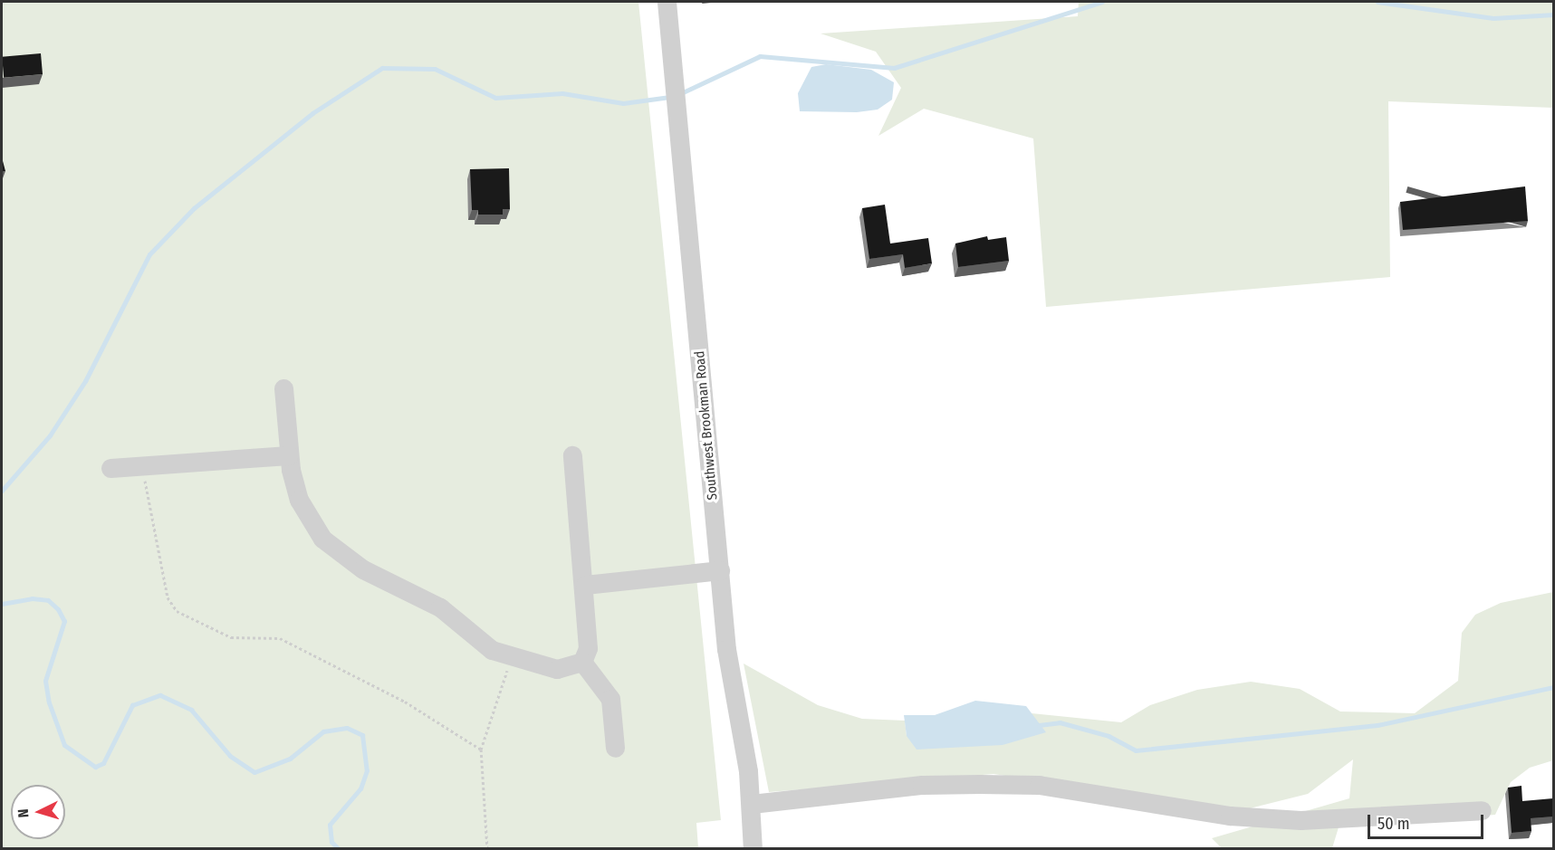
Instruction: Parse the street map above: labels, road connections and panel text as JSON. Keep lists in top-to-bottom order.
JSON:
{
  "streets": {
    "street": ["Southwest Brookman Road"]
  },
  "scale_bar": "50 m",
  "north": "left"
}
